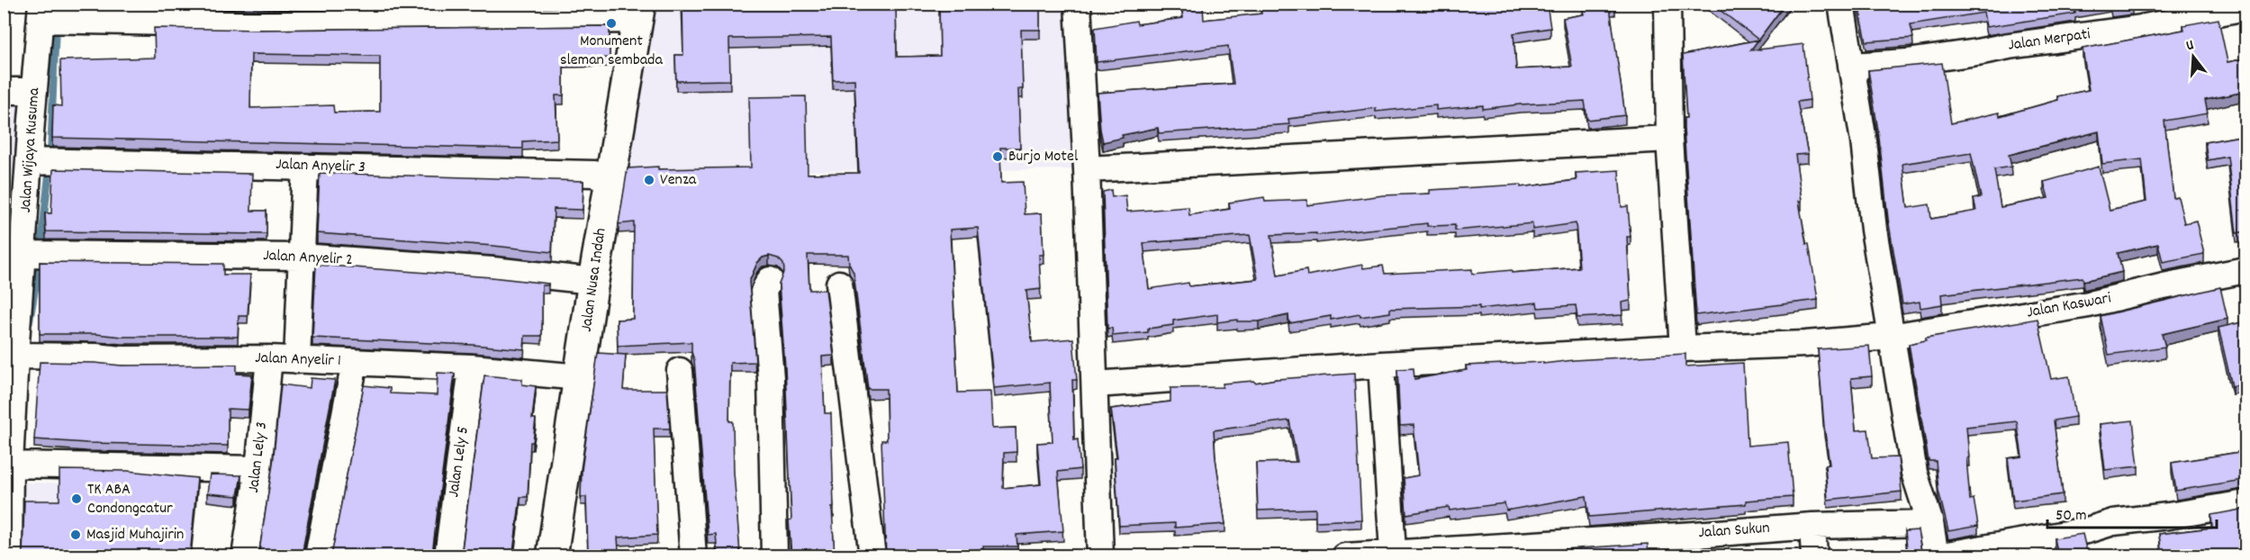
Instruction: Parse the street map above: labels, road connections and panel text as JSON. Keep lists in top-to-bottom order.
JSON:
{
  "streets": {
    "main road": ["Jalan Nusa Indah"],
    "street": [
      "Jalan Merpati",
      "Jalan Wijaya Kusuma",
      "Jalan Anyelir 3",
      "Jalan Anyelir 2",
      "Jalan Kaswari",
      "Jalan Anyelir 1",
      "Jalan Lely 3",
      "Jalan Lely 5",
      "Jalan Sukun"
    ]
  },
  "crossings": [
    ["Jalan Wijaya Kusuma", "Jalan Anyelir 3"],
    ["Jalan Wijaya Kusuma", "Jalan Anyelir 2"],
    ["Jalan Wijaya Kusuma", "Jalan Anyelir 1"],
    ["Jalan Anyelir 3", "Jalan Nusa Indah"],
    ["Jalan Anyelir 2", "Jalan Nusa Indah"],
    ["Jalan Nusa Indah", "Jalan Anyelir 1"],
    ["Jalan Anyelir 1", "Jalan Lely 3"],
    ["Jalan Anyelir 1", "Jalan Lely 5"]
  ],
  "places": [
    "Monument sleman sembada",
    "Burjo Motel",
    "Venza",
    "TK ABA Condongcatur",
    "Masjid Muhajirin"
  ],
  "scale_bar": "50 m",
  "north": "top"
}
